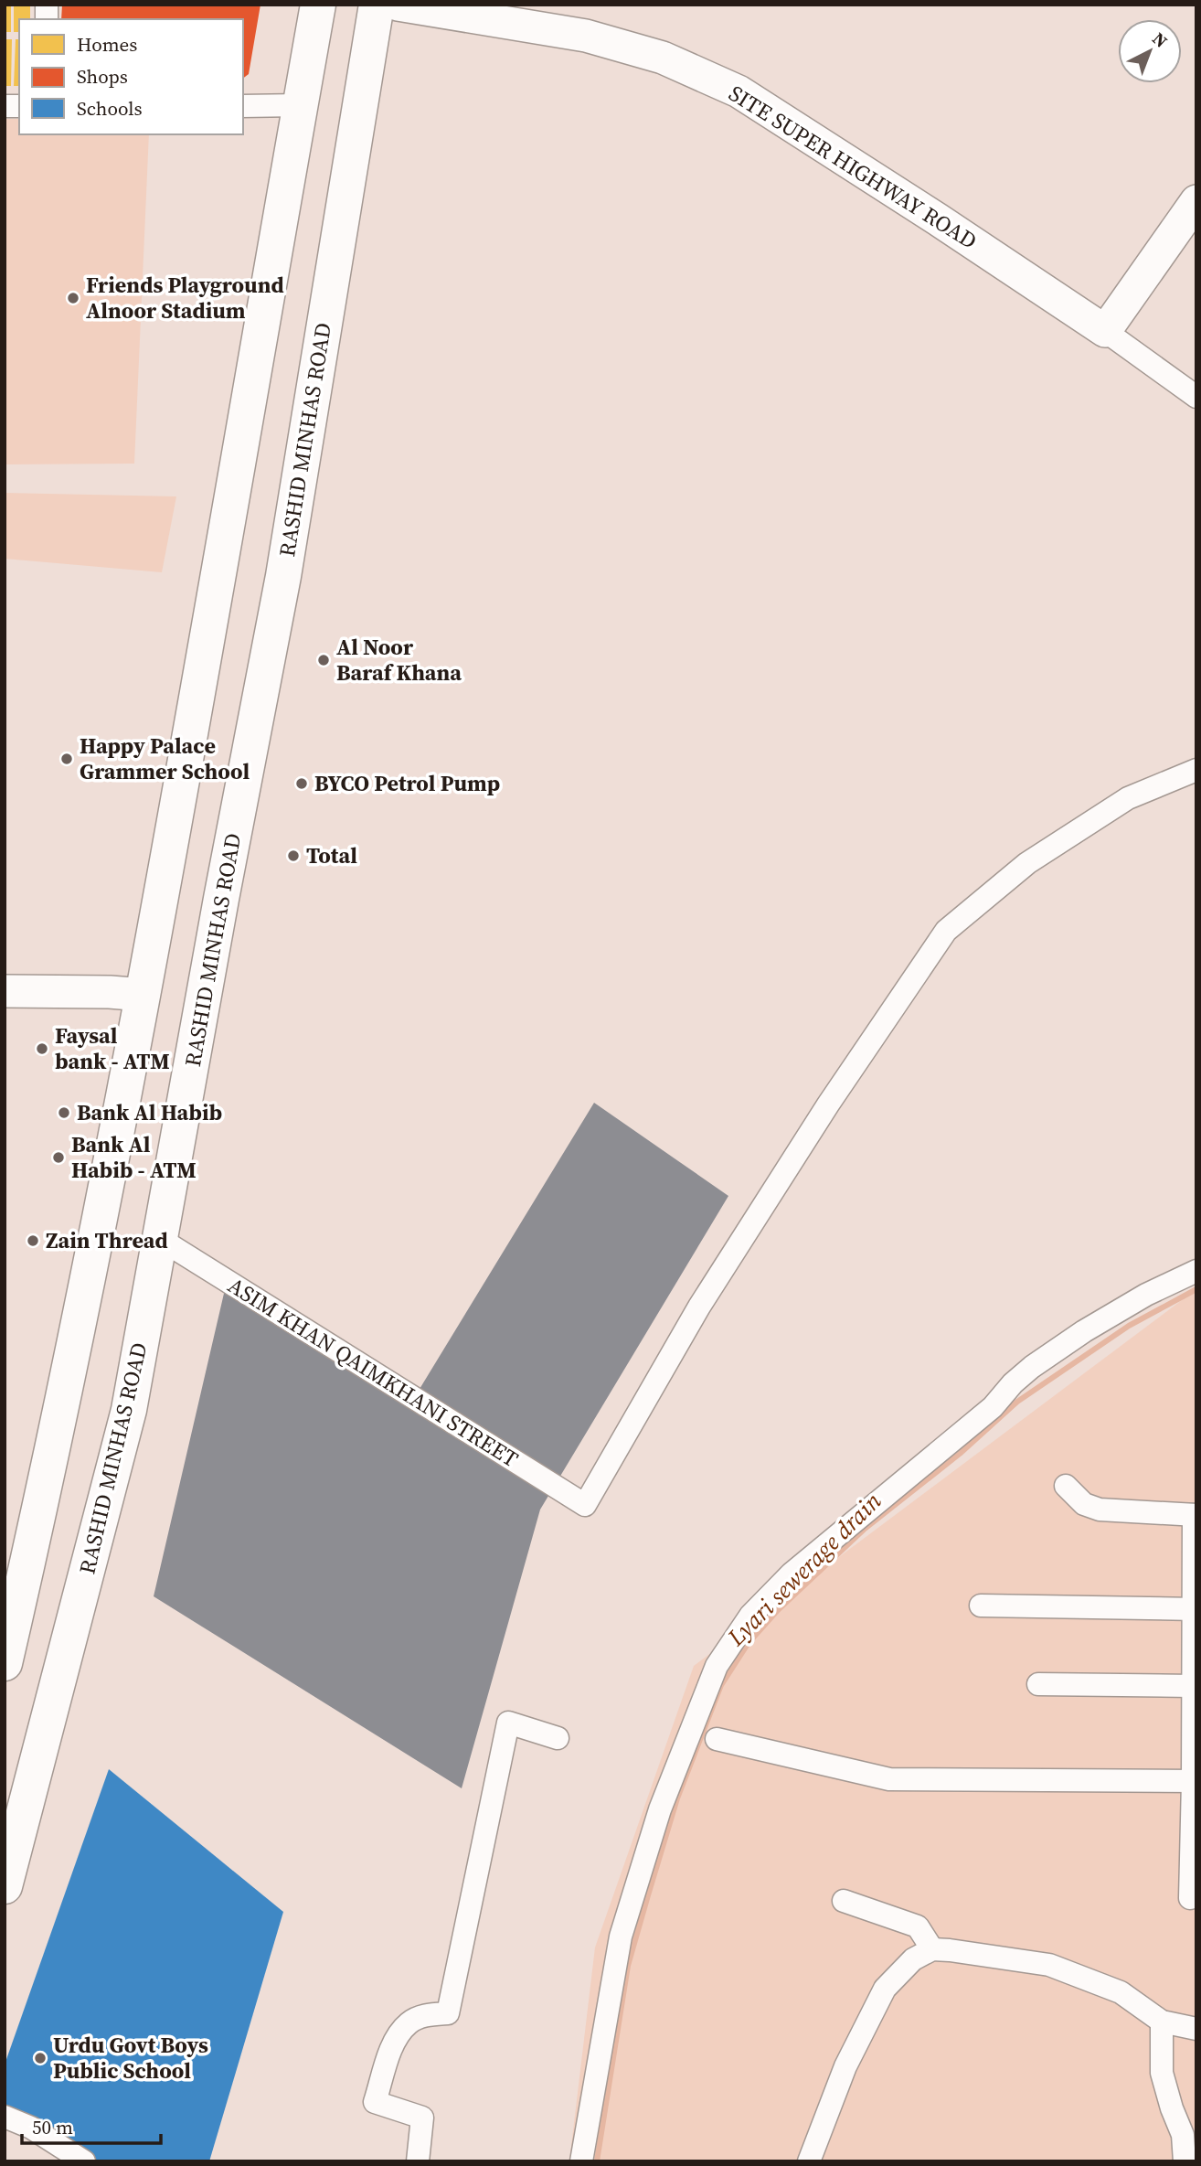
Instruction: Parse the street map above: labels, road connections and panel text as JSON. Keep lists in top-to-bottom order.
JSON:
{
  "streets": {
    "main road": ["RASHID MINHAS ROAD"],
    "street": ["SITE SUPER HIGHWAY ROAD", "ASIM KHAN QAIMKHANI STREET"]
  },
  "crossings": [
    ["RASHID MINHAS ROAD", "ASIM KHAN QAIMKHANI STREET"]
  ],
  "water": ["Lyari sewerage drain"],
  "places": [
    "Friends Playground Alnoor Stadium",
    "Al Noor Baraf Khana",
    "Happy Palace Grammer School",
    "BYCO Petrol Pump",
    "Total",
    "Faysal bank - ATM",
    "Bank Al Habib",
    "Bank Al Habib - ATM",
    "Zain Thread",
    "Urdu Govt Boys Public School"
  ],
  "legend": ["Homes", "Shops", "Schools"],
  "scale_bar": "50 m",
  "north": "top right"
}
